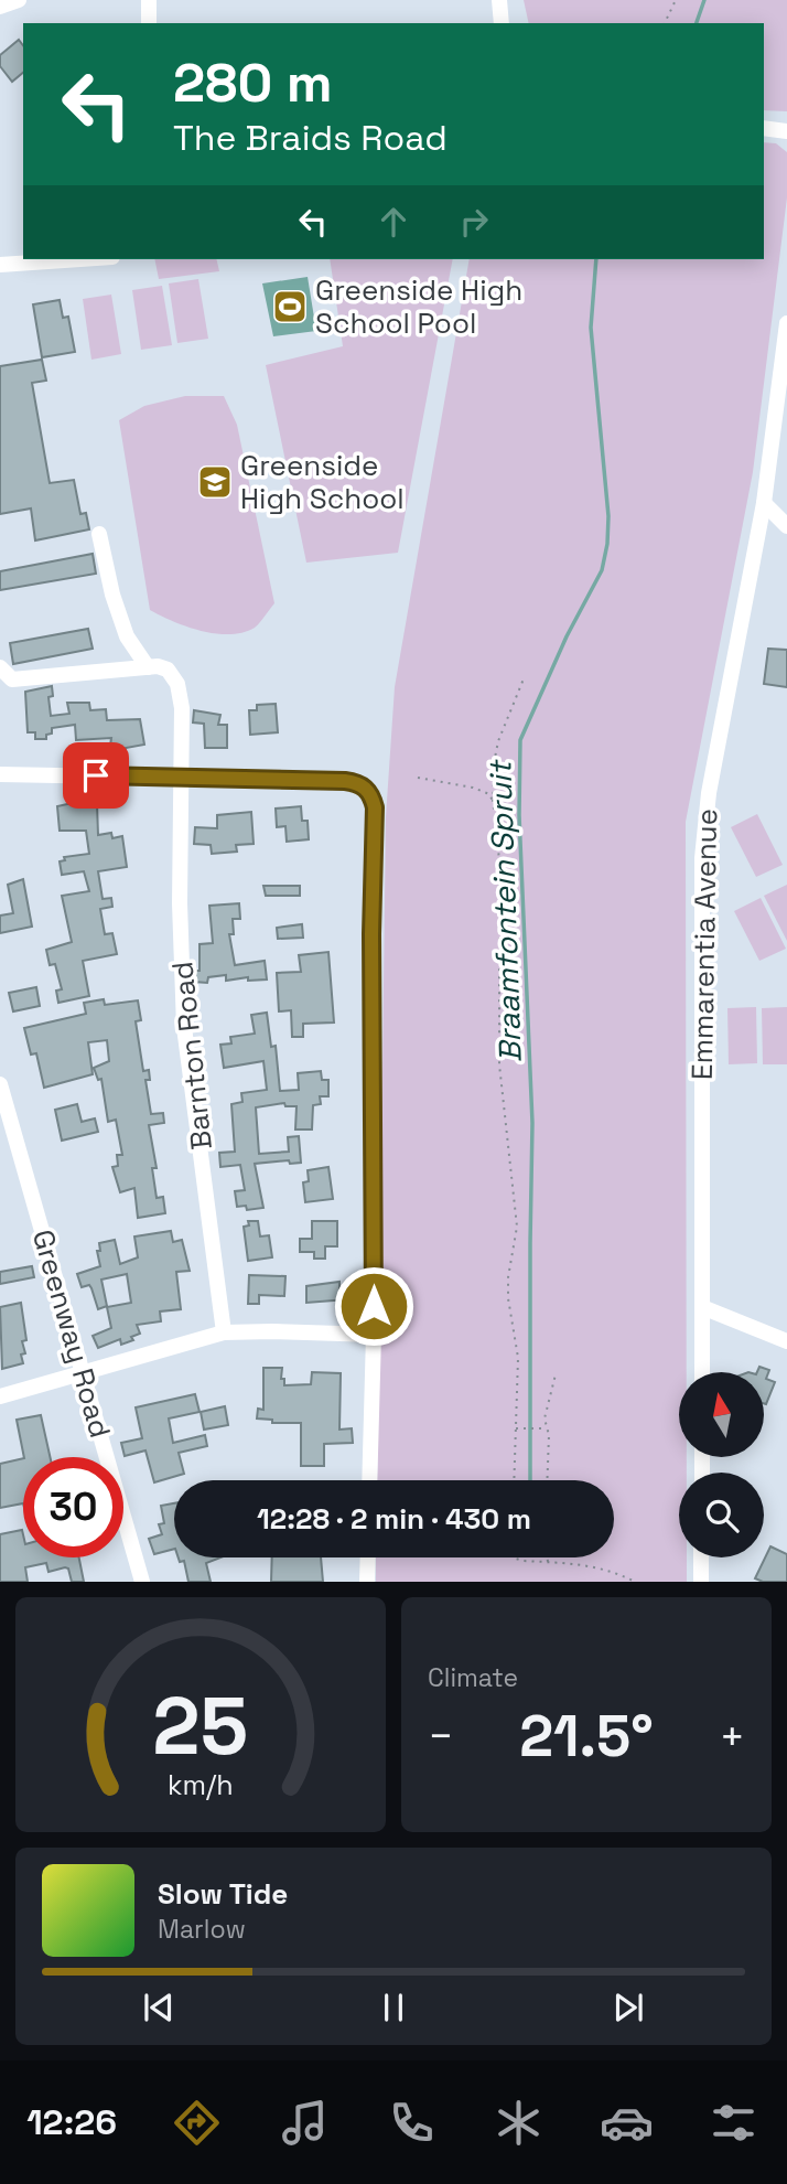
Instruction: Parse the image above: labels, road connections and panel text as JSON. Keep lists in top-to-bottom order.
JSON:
{
  "streets": {
    "street": ["Emmarentia Avenue", "Barnton Road", "Greenway Road"]
  },
  "water": ["Braamfontein Spruit"],
  "places": {
    "sports": ["Greenside High School Pool"],
    "school or university": ["Greenside High School"]
  },
  "north": "top",
  "page": {
    "turn": ["280 m", "The Braids Road"],
    "limit": "30",
    "trip": "12:28 · 2 min · 430 m",
    "tile": "Climate",
    "heat": ["−", "21.5°", "+"],
    "song": ["Slow Tide", "Marlow"],
    "tabs": "12:26",
    "gauge": ["25", "km/h"]
  }
}
